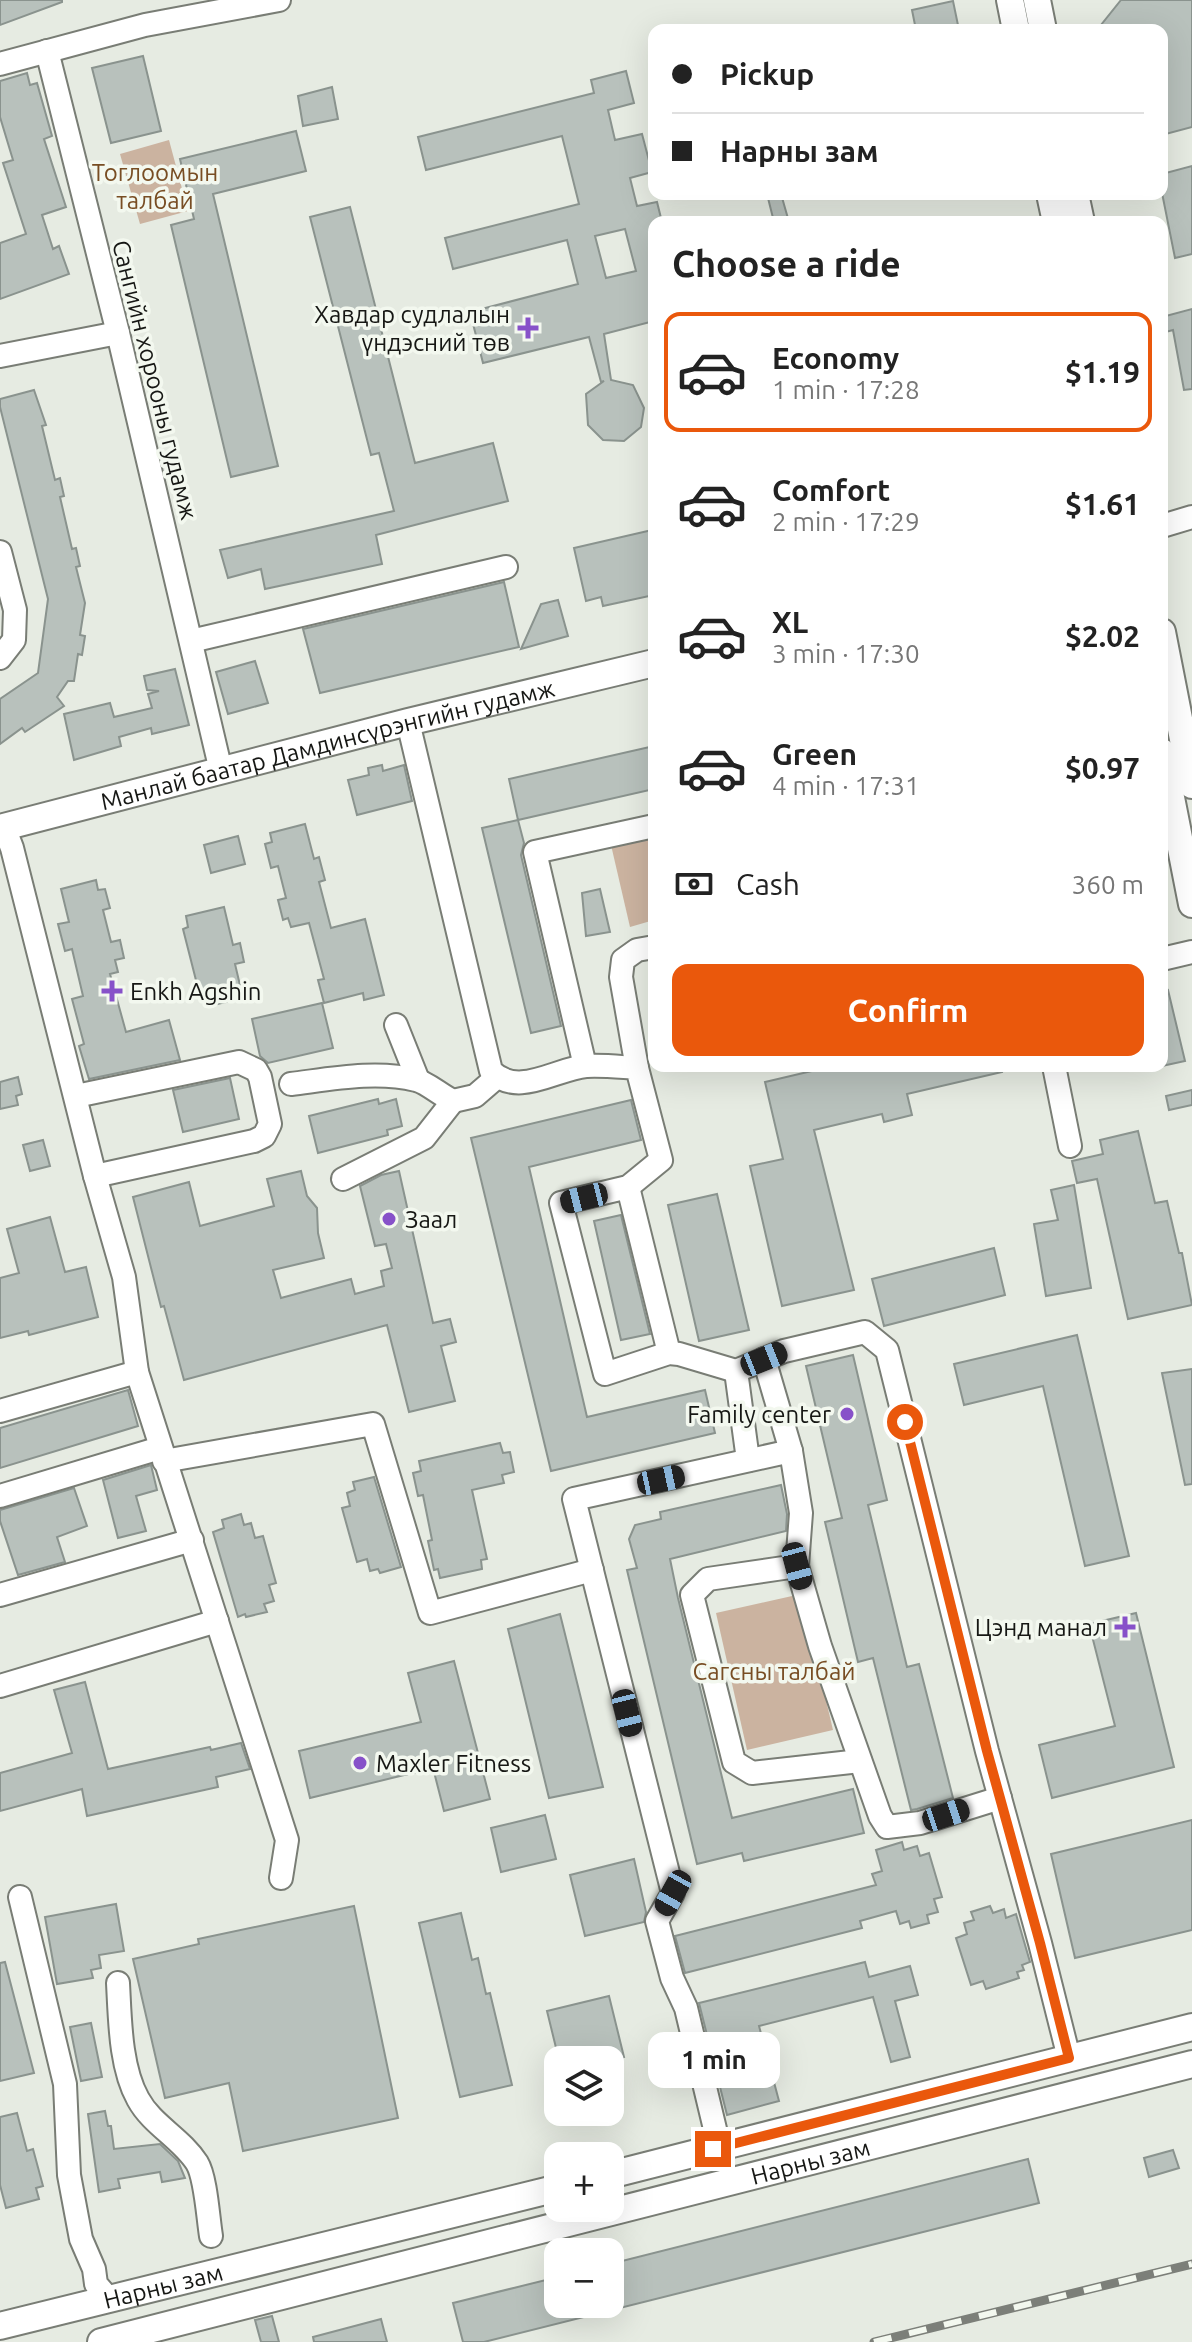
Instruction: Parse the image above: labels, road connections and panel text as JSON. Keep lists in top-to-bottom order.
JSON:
{
  "streets": {
    "main road": ["Манлай баатар Дамдинсүрэнгийн гудамж", "Нарны зам"],
    "street": ["Сангийн хорооны гудамж"]
  },
  "crossings": [
    ["Сангийн хорооны гудамж", "Манлай баатар Дамдинсүрэнгийн гудамж"]
  ],
  "parks": ["Тоглоомын талбай", "Сагсны талбай"],
  "places": {
    "health": ["Хавдар судлалын үндэсний төв", "Enkh Agshin", "Цэнд манал"],
    "other": ["Заал", "Family center", "Maxler Fitness"]
  },
  "page": {
    "banner": ["Pickup", "Нарны зам"],
    "heading": "Choose a ride",
    "list": [
      {
        "name": "Economy",
        "note": "1 min · 17:28",
        "value": "$1.19"
      },
      {
        "name": "Comfort",
        "note": "2 min · 17:29",
        "value": "$1.61"
      },
      {
        "name": "XL",
        "note": "3 min · 17:30",
        "value": "$2.02"
      },
      {
        "name": "Green",
        "note": "4 min · 17:31",
        "value": "$0.97"
      }
    ],
    "pay": ["Cash", "360 m"],
    "buttons": "Confirm",
    "bubble": "1 min",
    "map_buttons": ["+", "−"]
  }
}
